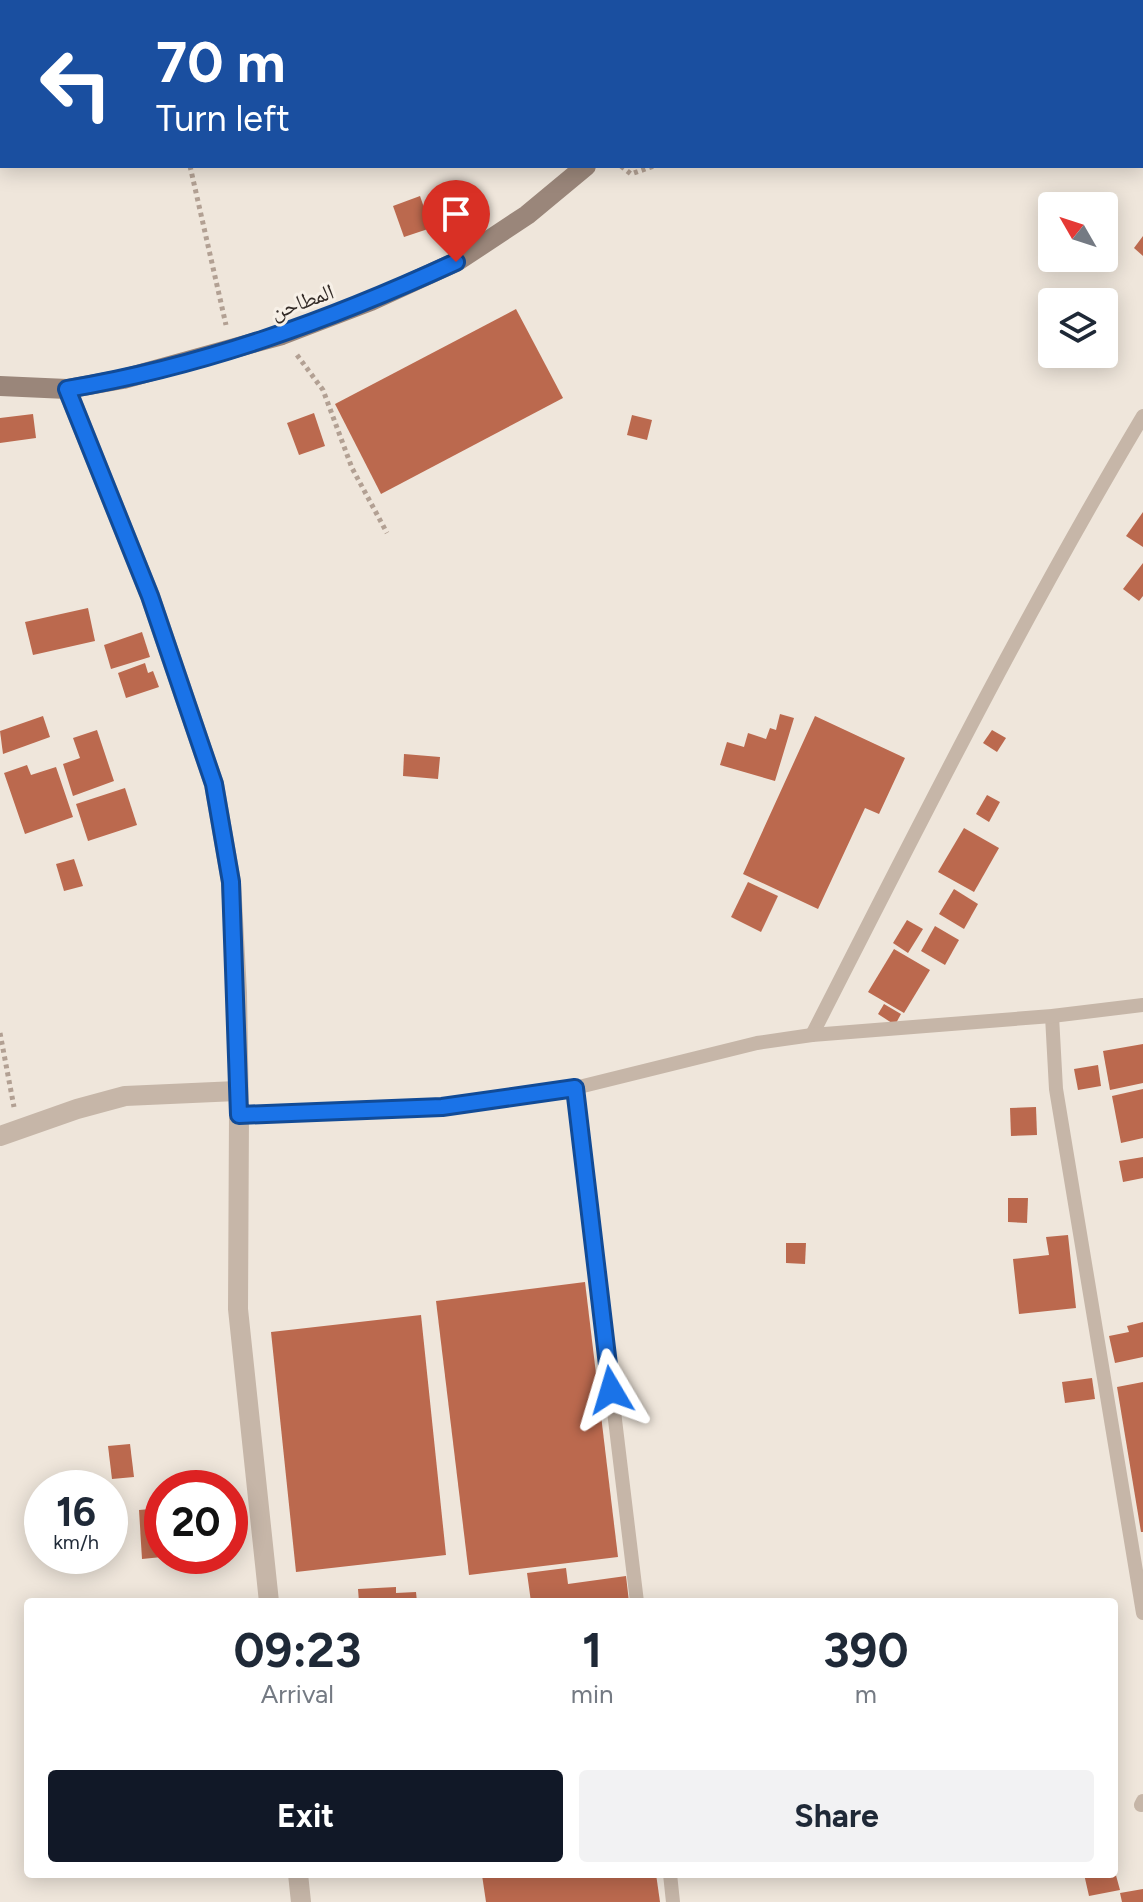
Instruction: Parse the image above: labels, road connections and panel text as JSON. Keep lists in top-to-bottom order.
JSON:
{
  "streets": {
    "main road": ["المطاحن"]
  },
  "north": "top left",
  "page": {
    "turn": ["70 m", "Turn left"],
    "speed": "16 km/h",
    "limit": "20",
    "eta": [
      "09:23",
      "Arrival",
      "1",
      "min",
      "390",
      "m"
    ],
    "buttons": ["Exit", "Share"]
  }
}
